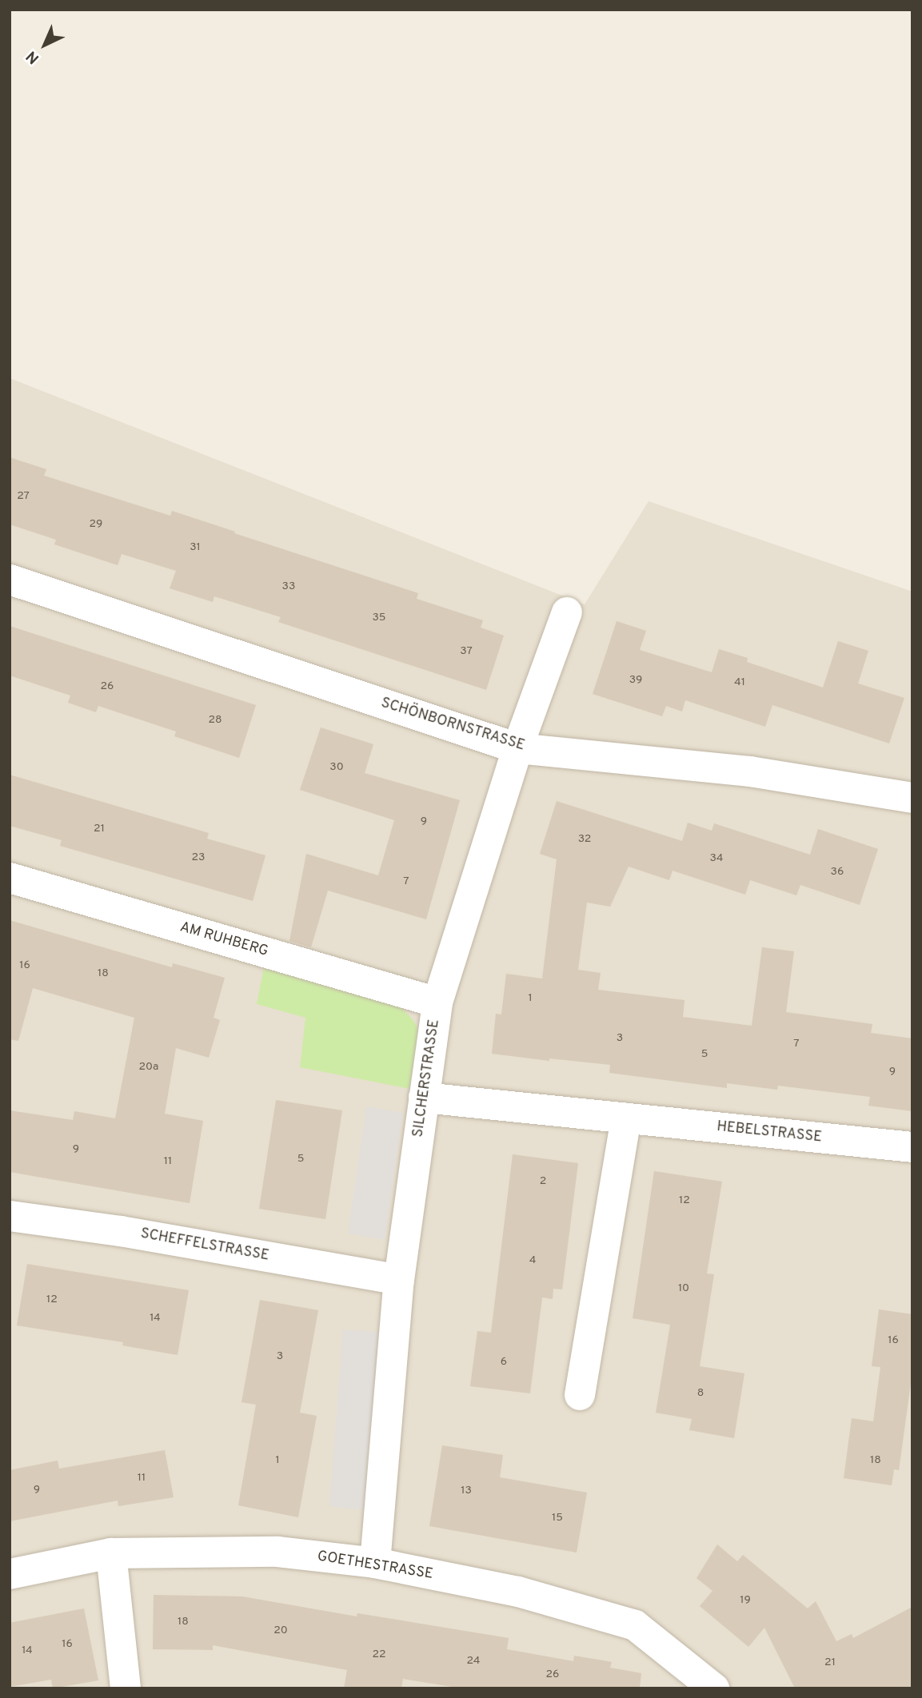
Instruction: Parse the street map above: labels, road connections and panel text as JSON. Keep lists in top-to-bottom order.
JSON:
{
  "streets": {
    "street": [
      "SCHÖNBORNSTRASSE",
      "AM RUHBERG",
      "SILCHERSTRASSE",
      "HEBELSTRASSE",
      "SCHEFFELSTRASSE",
      "GOETHESTRASSE"
    ]
  },
  "crossings": [
    ["SCHÖNBORNSTRASSE", "SILCHERSTRASSE"],
    ["AM RUHBERG", "SILCHERSTRASSE"],
    ["SILCHERSTRASSE", "HEBELSTRASSE"],
    ["SILCHERSTRASSE", "SCHEFFELSTRASSE"],
    ["SILCHERSTRASSE", "GOETHESTRASSE"]
  ],
  "house_numbers": [
    "27",
    "29",
    "31",
    "33",
    "35",
    "37",
    "39",
    "41",
    "26",
    "28",
    "30",
    "9",
    "21",
    "32",
    "23",
    "34",
    "36",
    "7",
    "16",
    "18",
    "1",
    "3",
    "7",
    "5",
    "20a",
    "9",
    "9",
    "5",
    "11",
    "2",
    "12",
    "4",
    "10",
    "12",
    "14",
    "16",
    "3",
    "6",
    "8",
    "1",
    "18",
    "11",
    "9",
    "13",
    "15",
    "19",
    "18",
    "20",
    "16",
    "14",
    "22",
    "24",
    "21",
    "26"
  ],
  "north": "bottom left"
}
